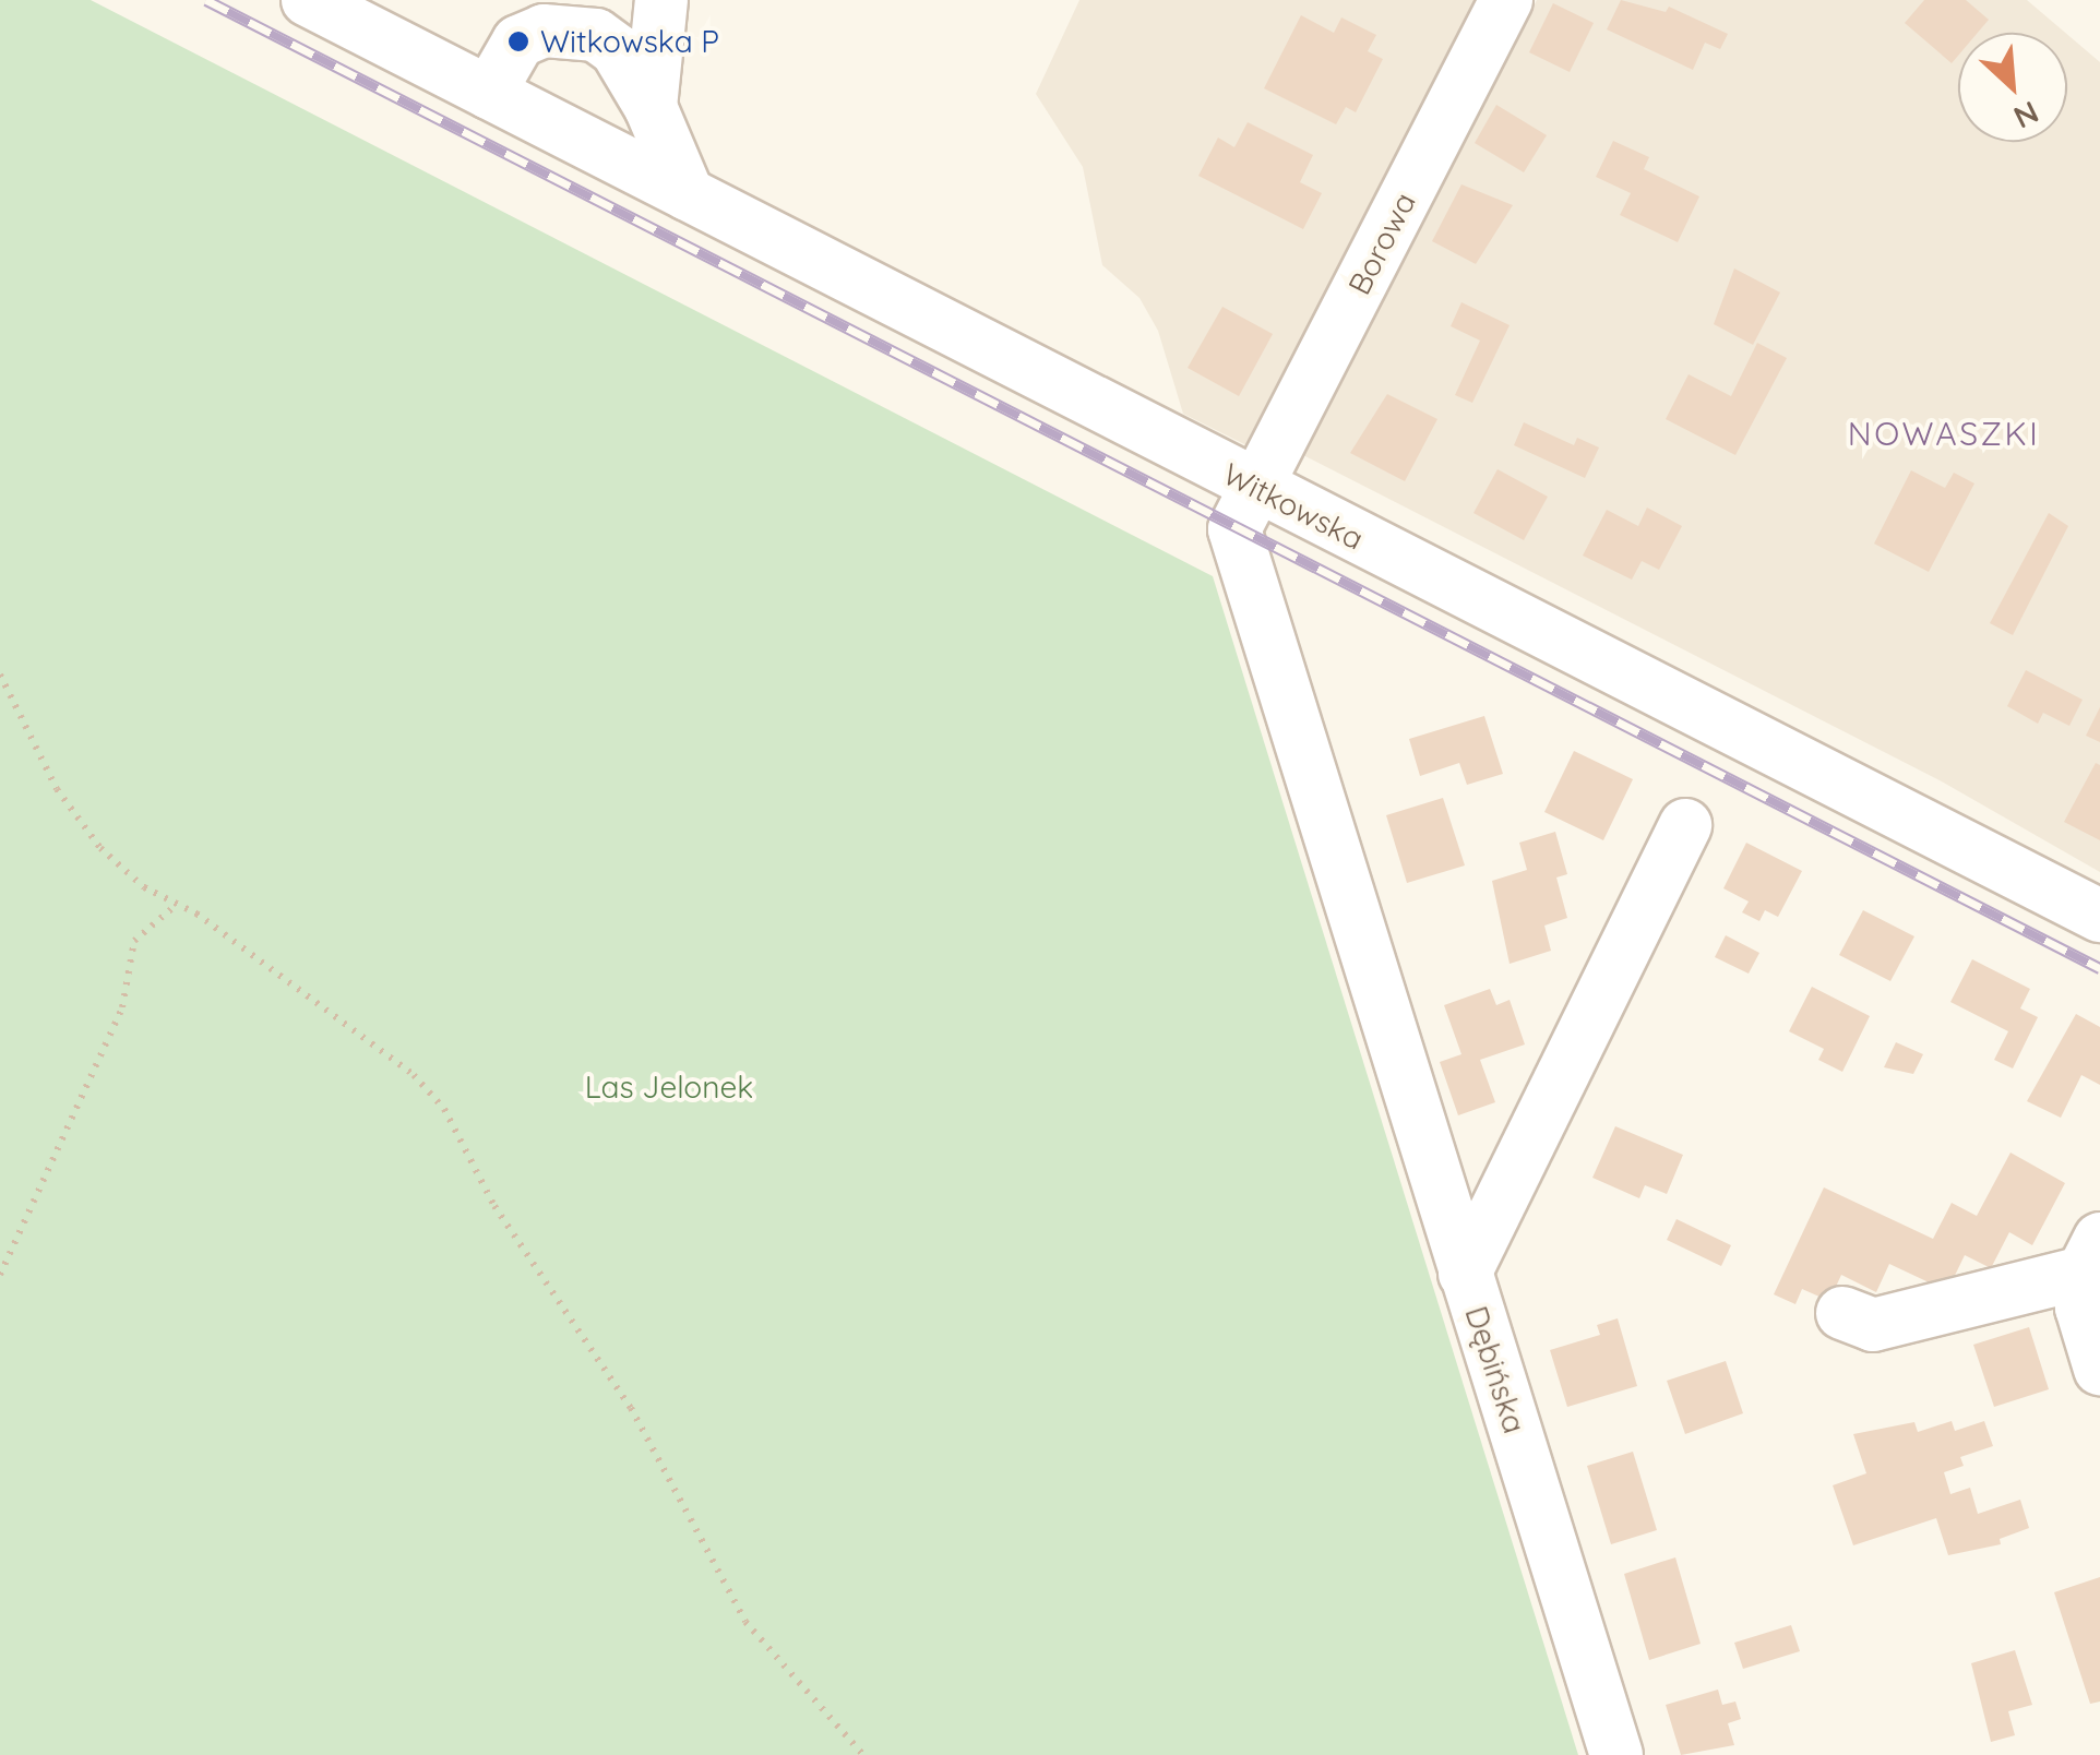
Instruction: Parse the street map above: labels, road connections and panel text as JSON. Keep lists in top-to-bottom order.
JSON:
{
  "streets": {
    "street": ["Borowa", "Witkowska", "Dębińska"]
  },
  "crossings": [
    ["Borowa", "Witkowska"],
    ["Borowa", "Dębińska"]
  ],
  "districts": ["NOWASZKI"],
  "parks": ["Las Jelonek"],
  "places": ["Witkowska P"],
  "north": "bottom right"
}
